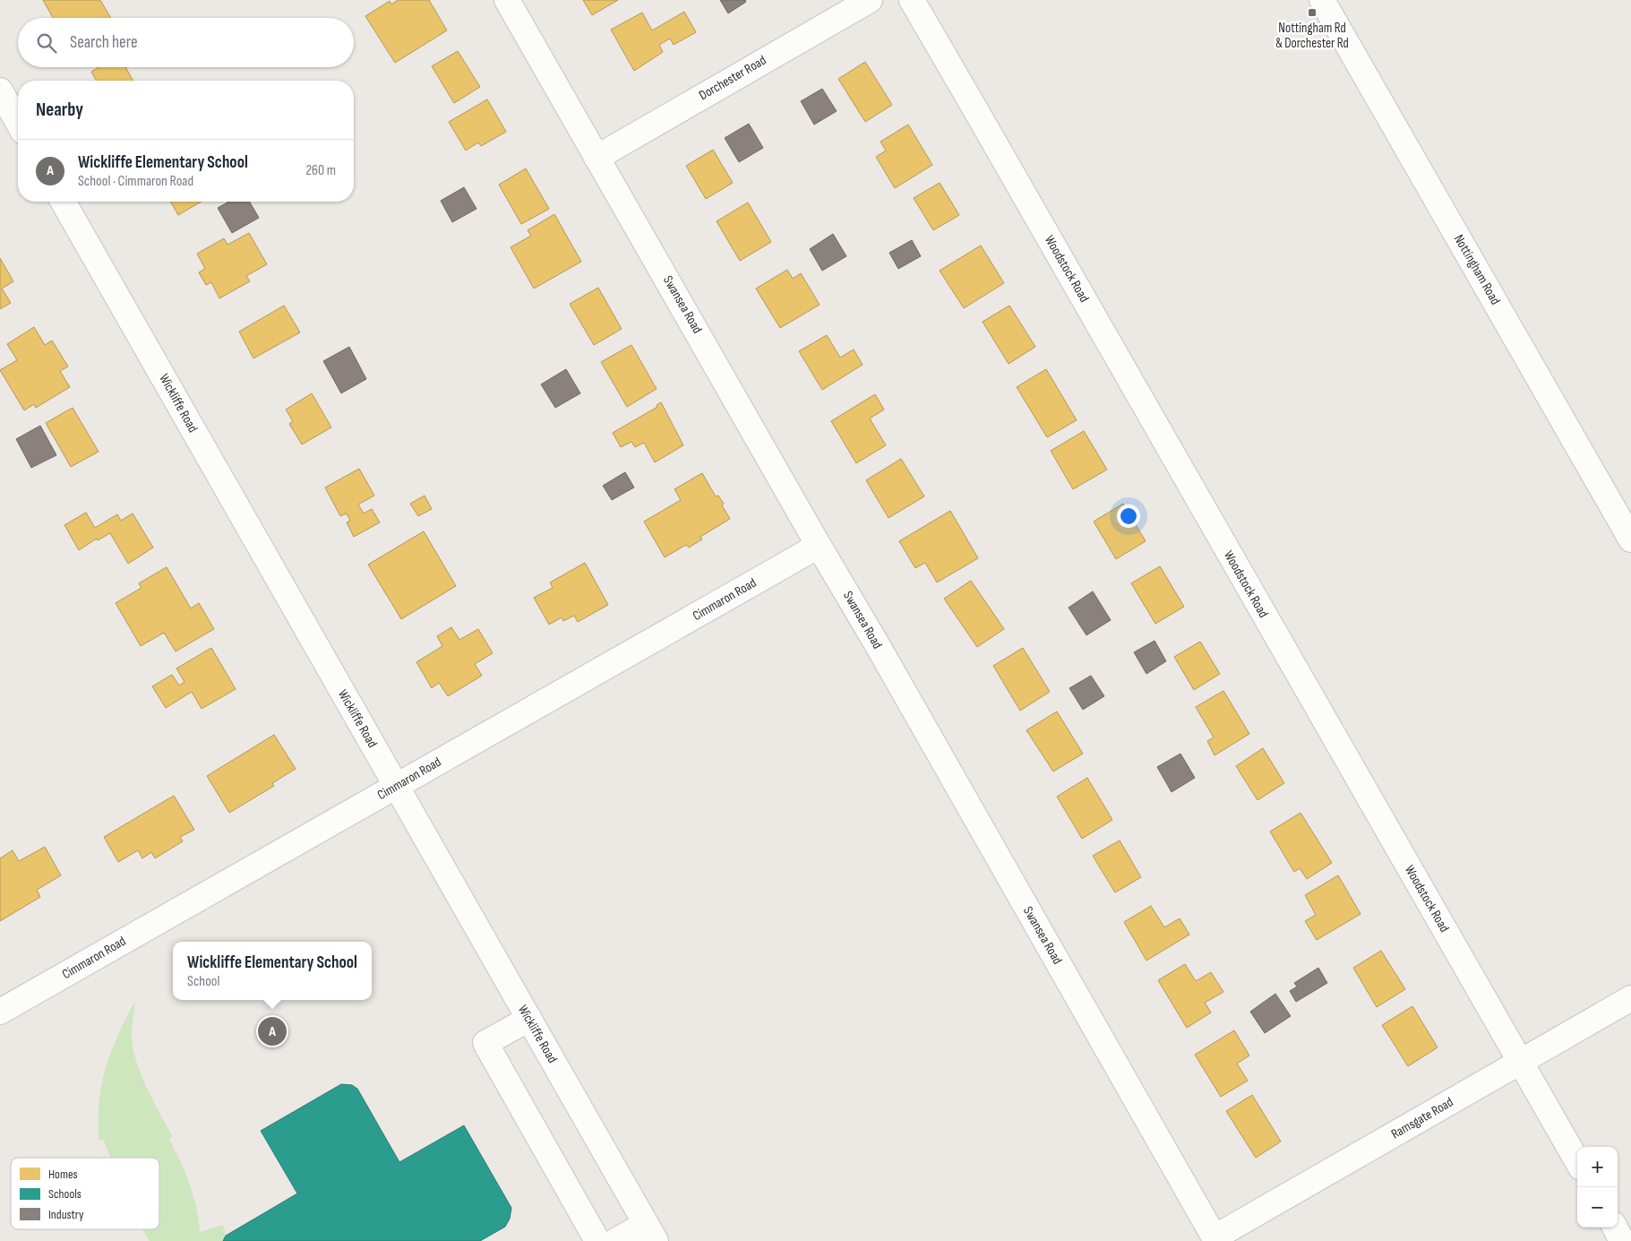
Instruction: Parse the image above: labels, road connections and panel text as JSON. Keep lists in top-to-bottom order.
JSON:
{
  "streets": {
    "street": [
      "Dorchester Road",
      "Woodstock Road",
      "Nottingham Road",
      "Swansea Road",
      "Wickliffe Road",
      "Cimmaron Road",
      "Ramsgate Road"
    ]
  },
  "crossings": [
    ["Dorchester Road", "Swansea Road"],
    ["Woodstock Road", "Ramsgate Road"],
    ["Swansea Road", "Cimmaron Road"],
    ["Swansea Road", "Ramsgate Road"],
    ["Wickliffe Road", "Cimmaron Road"]
  ],
  "places": {
    "transit": ["Nottingham Rd & Dorchester Rd"]
  },
  "legend": ["Homes", "Schools", "Industry"],
  "page": {
    "search": "Search here",
    "heading": "Nearby",
    "list": [
      {
        "mark": "A",
        "name": "Wickliffe Elementary School",
        "note": "School · Cimmaron Road",
        "value": "260 m"
      }
    ],
    "popup": ["Wickliffe Elementary School", "School"],
    "pins": "A",
    "map_buttons": ["+", "−"]
  }
}
